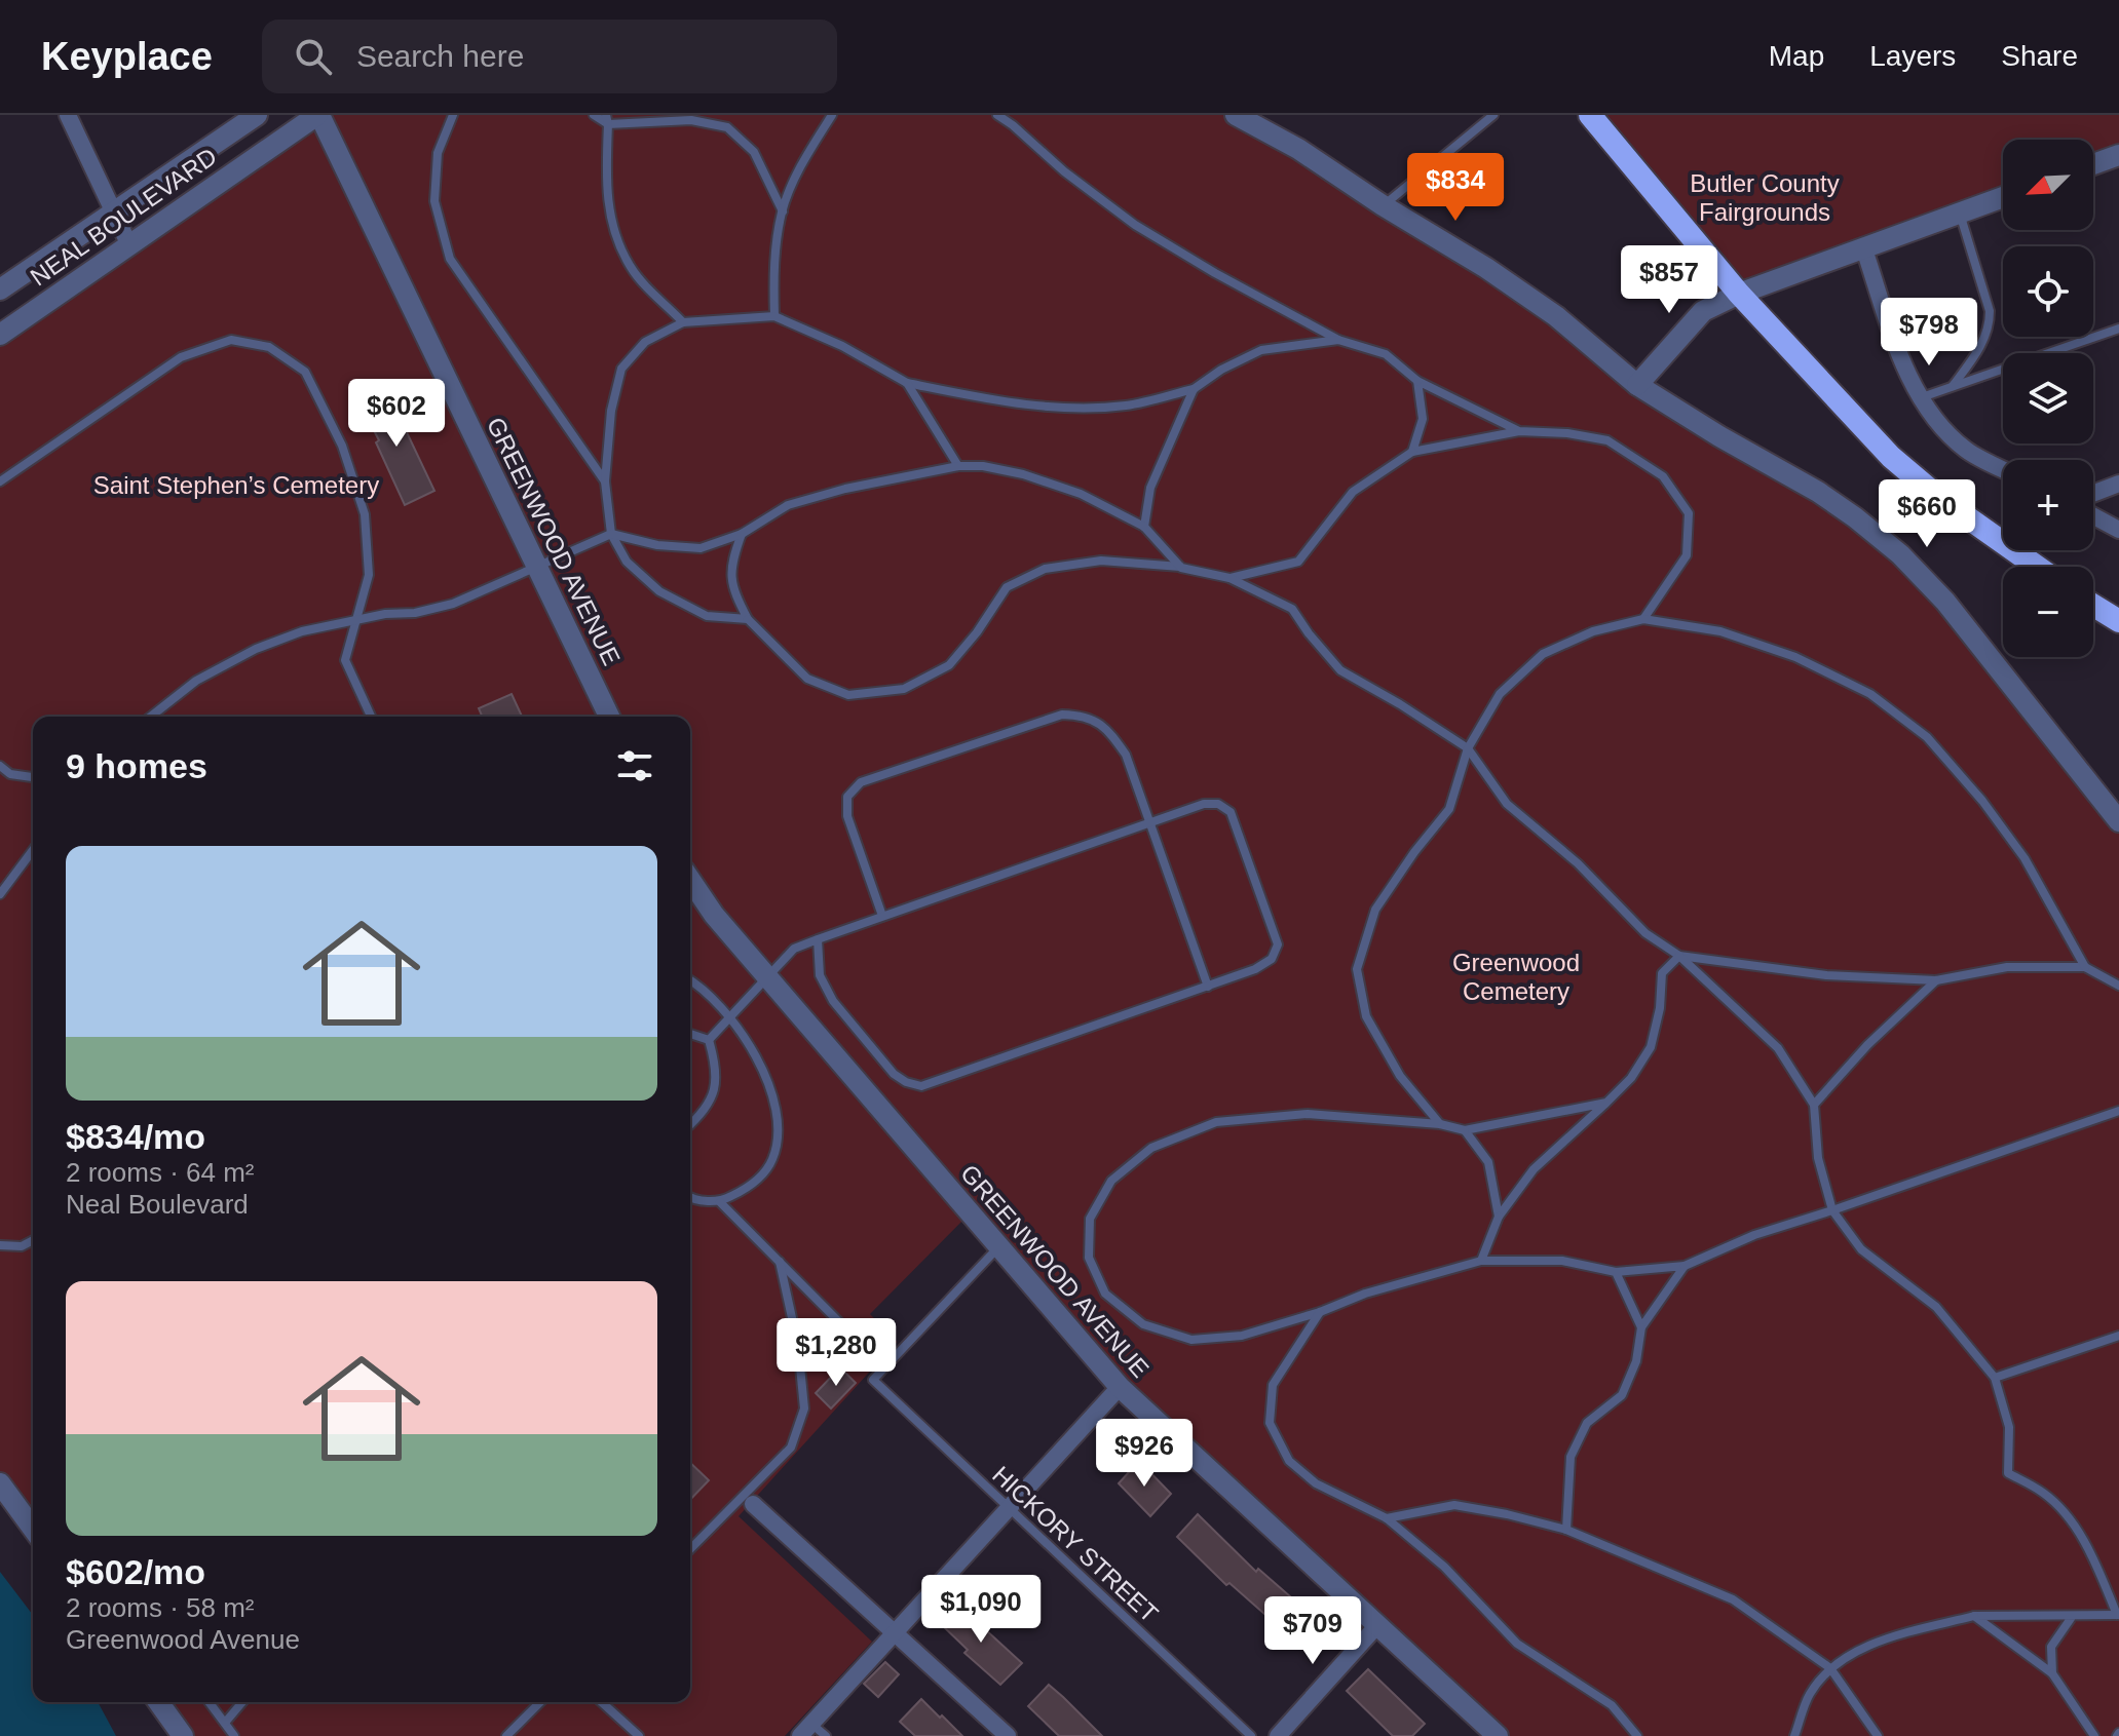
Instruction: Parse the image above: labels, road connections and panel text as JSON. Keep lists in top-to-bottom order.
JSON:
{
  "streets": {
    "street": ["NEAL BOULEVARD", "GREENWOOD AVENUE"],
    "lane": ["HICKORY STREET"]
  },
  "crossings": [
    ["NEAL BOULEVARD", "GREENWOOD AVENUE"],
    ["GREENWOOD AVENUE", "HICKORY STREET"]
  ],
  "parks": ["Butler County Fairgrounds", "Saint Stephen’s Cemetery", "Greenwood Cemetery"],
  "north": "bottom left",
  "page": {
    "header": "Keyplace",
    "search": "Search here",
    "nav": ["Map", "Layers", "Share"],
    "map_buttons": ["+", "−"],
    "price": [
      "$834",
      "$857",
      "$798",
      "$602",
      "$660",
      "$1,280",
      "$926",
      "$1,090",
      "$709"
    ],
    "heading": "9 homes",
    "list": [
      {
        "name": "$834/mo",
        "note": "2 rooms · 64 m² · Neal Boulevard"
      },
      {
        "name": "$602/mo",
        "note": "2 rooms · 58 m² · Greenwood Avenue"
      }
    ]
  }
}
